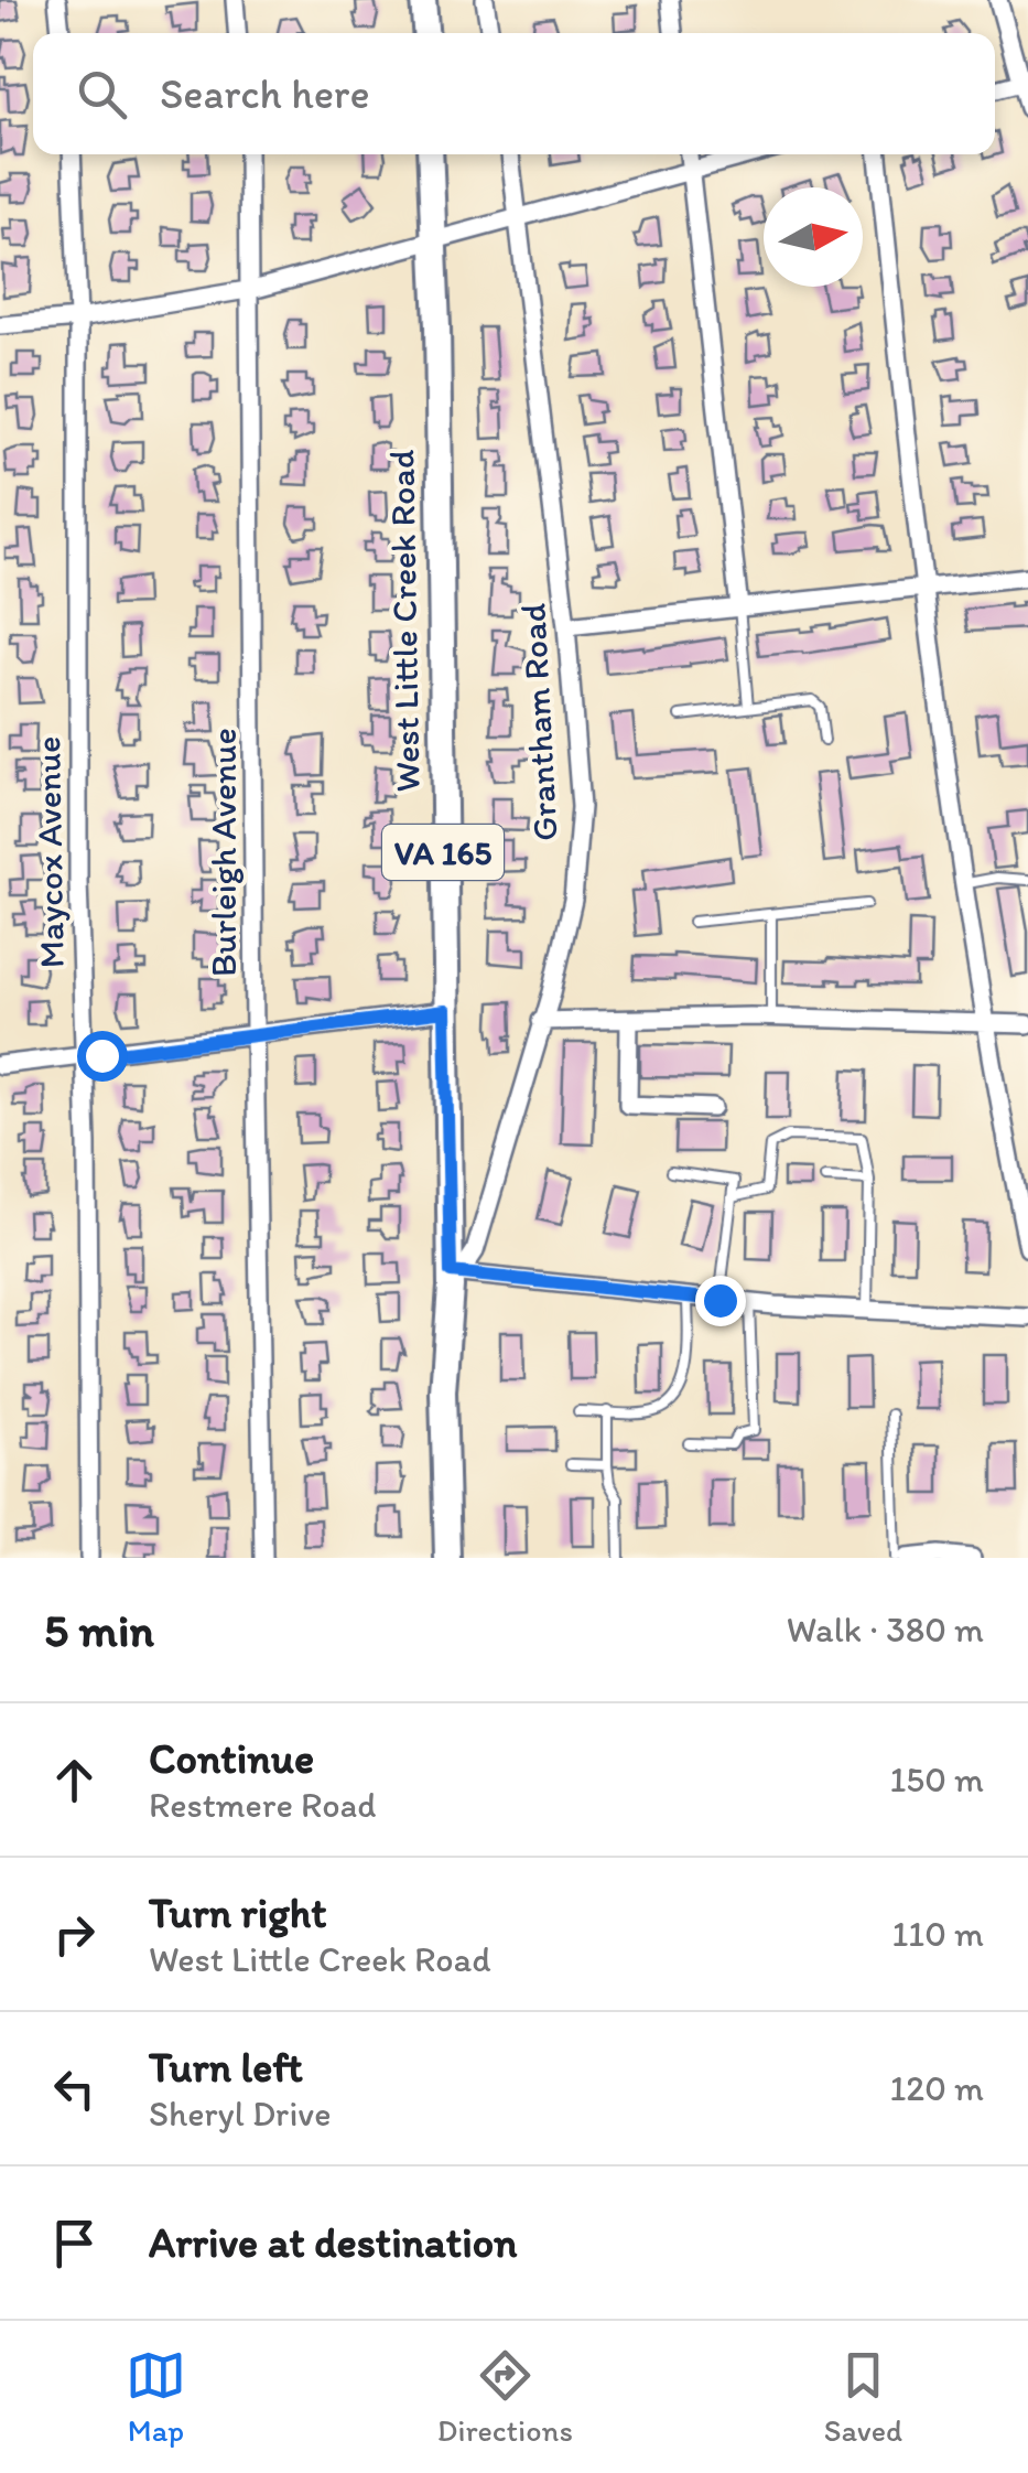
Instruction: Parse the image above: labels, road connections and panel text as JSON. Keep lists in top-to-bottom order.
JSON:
{
  "streets": {
    "main road": ["West Little Creek Road", "VA 165"],
    "street": ["Grantham Road", "Maycox Avenue", "Burleigh Avenue"]
  },
  "crossings": [
    ["West Little Creek Road", "Grantham Road"]
  ],
  "north": "right",
  "page": {
    "search": "Search here",
    "heading": ["5 min", "Walk · 380 m"],
    "list": [
      ["Continue", "Restmere Road", "150 m"],
      ["Turn right", "West Little Creek Road", "110 m"],
      ["Turn left", "Sheryl Drive", "120 m"],
      "Arrive at destination"
    ],
    "nav": ["Map", "Directions", "Saved"]
  }
}
